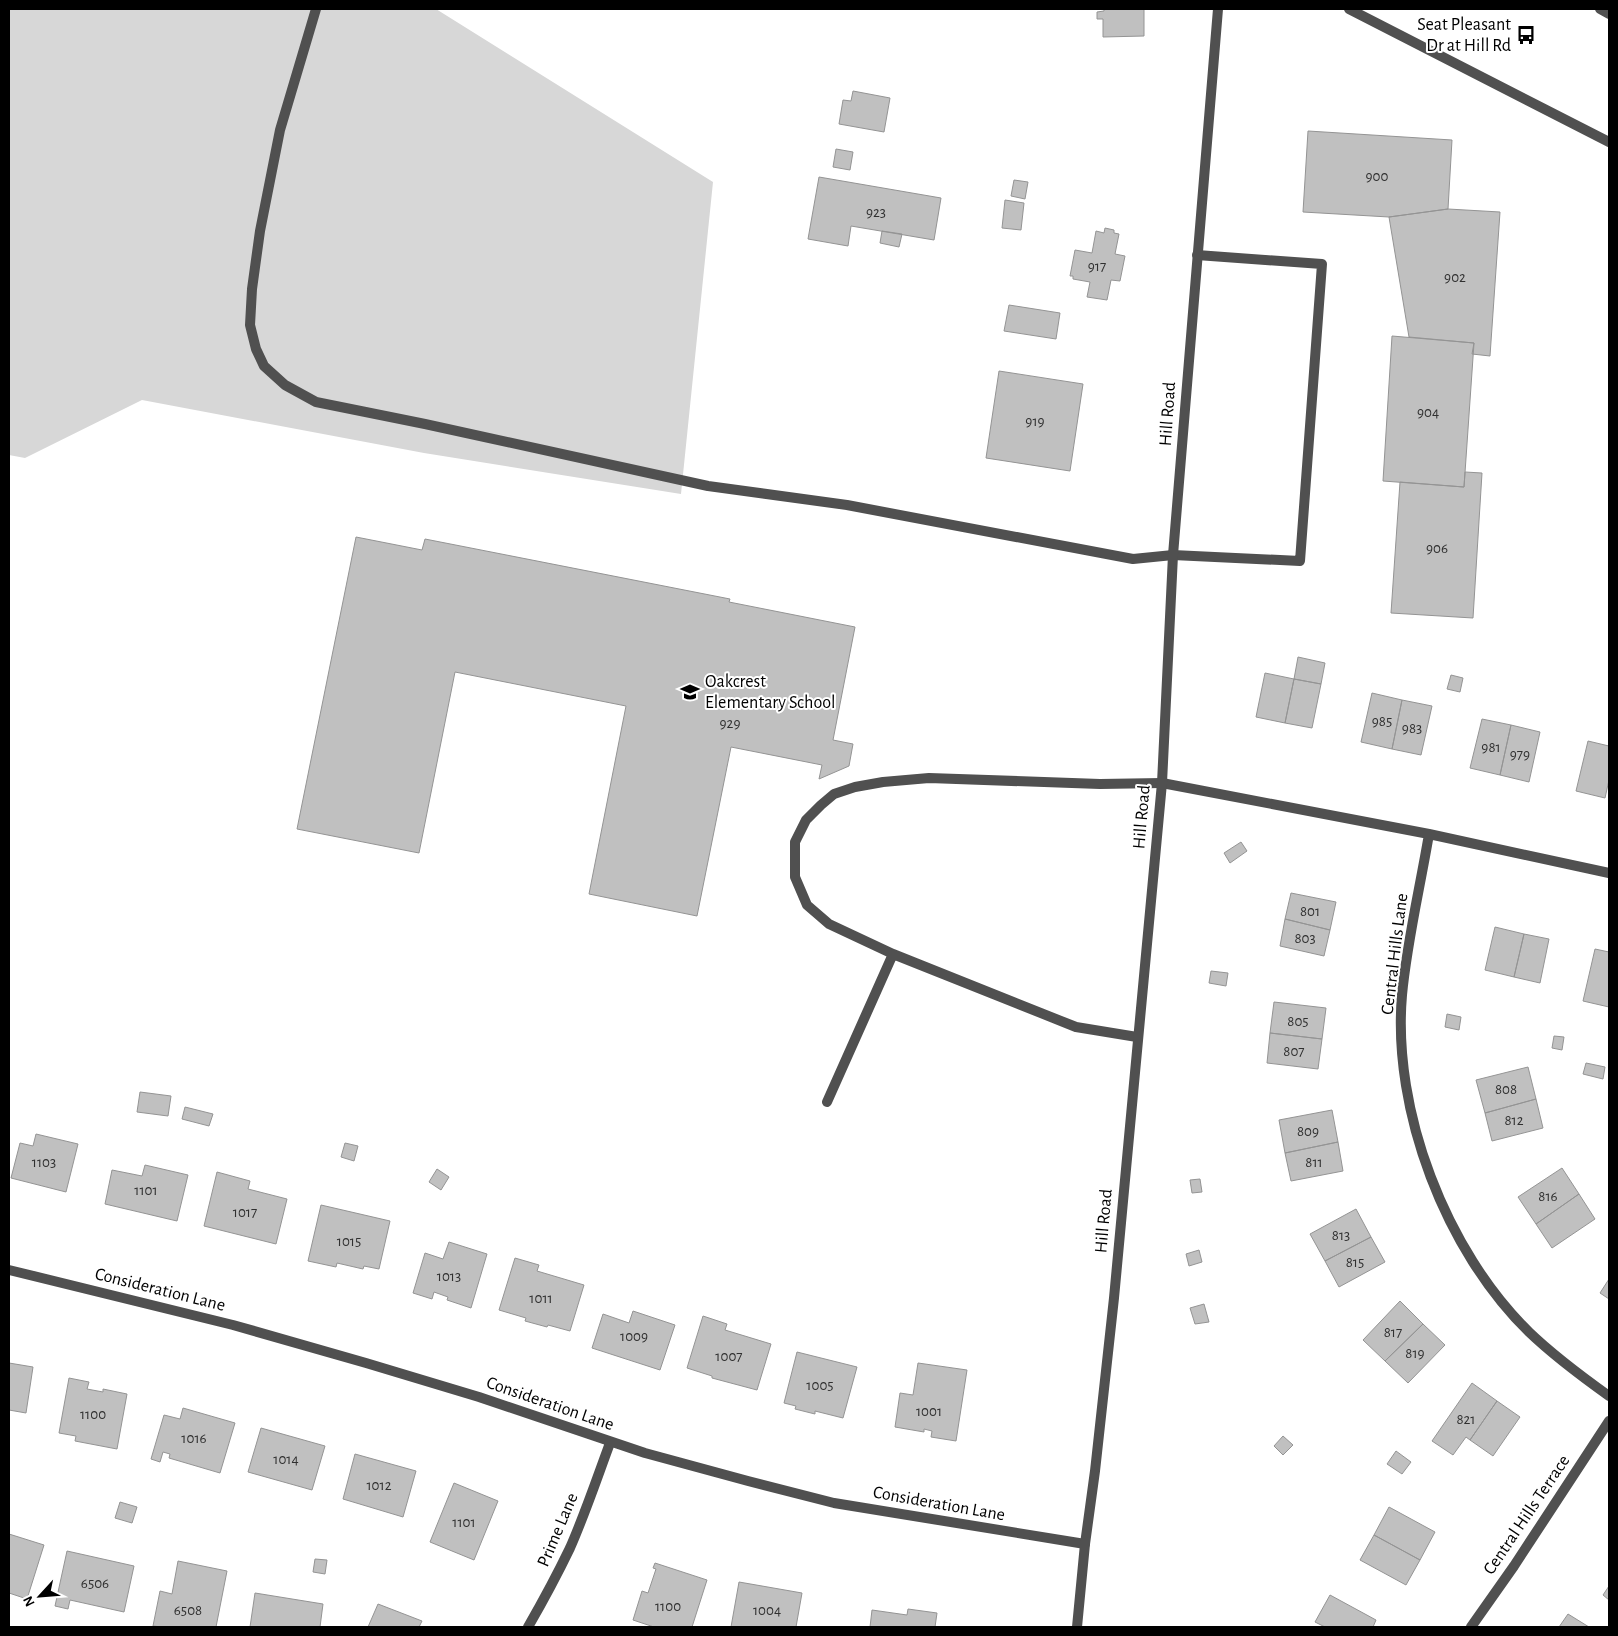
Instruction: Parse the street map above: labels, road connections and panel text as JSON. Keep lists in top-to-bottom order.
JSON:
{
  "streets": {
    "street": [
      "Hill Road",
      "Central Hills Lane",
      "Consideration Lane",
      "Central Hills Terrace",
      "Prime Lane"
    ]
  },
  "crossings": [
    ["Hill Road", "Consideration Lane"],
    ["Consideration Lane", "Prime Lane"]
  ],
  "places": {
    "bus stop": ["Seat Pleasant Dr at Hill Rd"],
    "school or university": ["Oakcrest Elementary School"]
  },
  "house_numbers": [
    "900",
    "923",
    "917",
    "902",
    "904",
    "919",
    "906",
    "985",
    "929",
    "983",
    "981",
    "979",
    "801",
    "803",
    "805",
    "807",
    "808",
    "812",
    "809",
    "1103",
    "811",
    "1101",
    "816",
    "1017",
    "813",
    "1015",
    "815",
    "1013",
    "1011",
    "817",
    "1009",
    "819",
    "1007",
    "1005",
    "1001",
    "1100",
    "821",
    "1016",
    "1014",
    "1012",
    "1101",
    "6506",
    "1100",
    "6508",
    "1004"
  ],
  "north": "bottom left"
}
